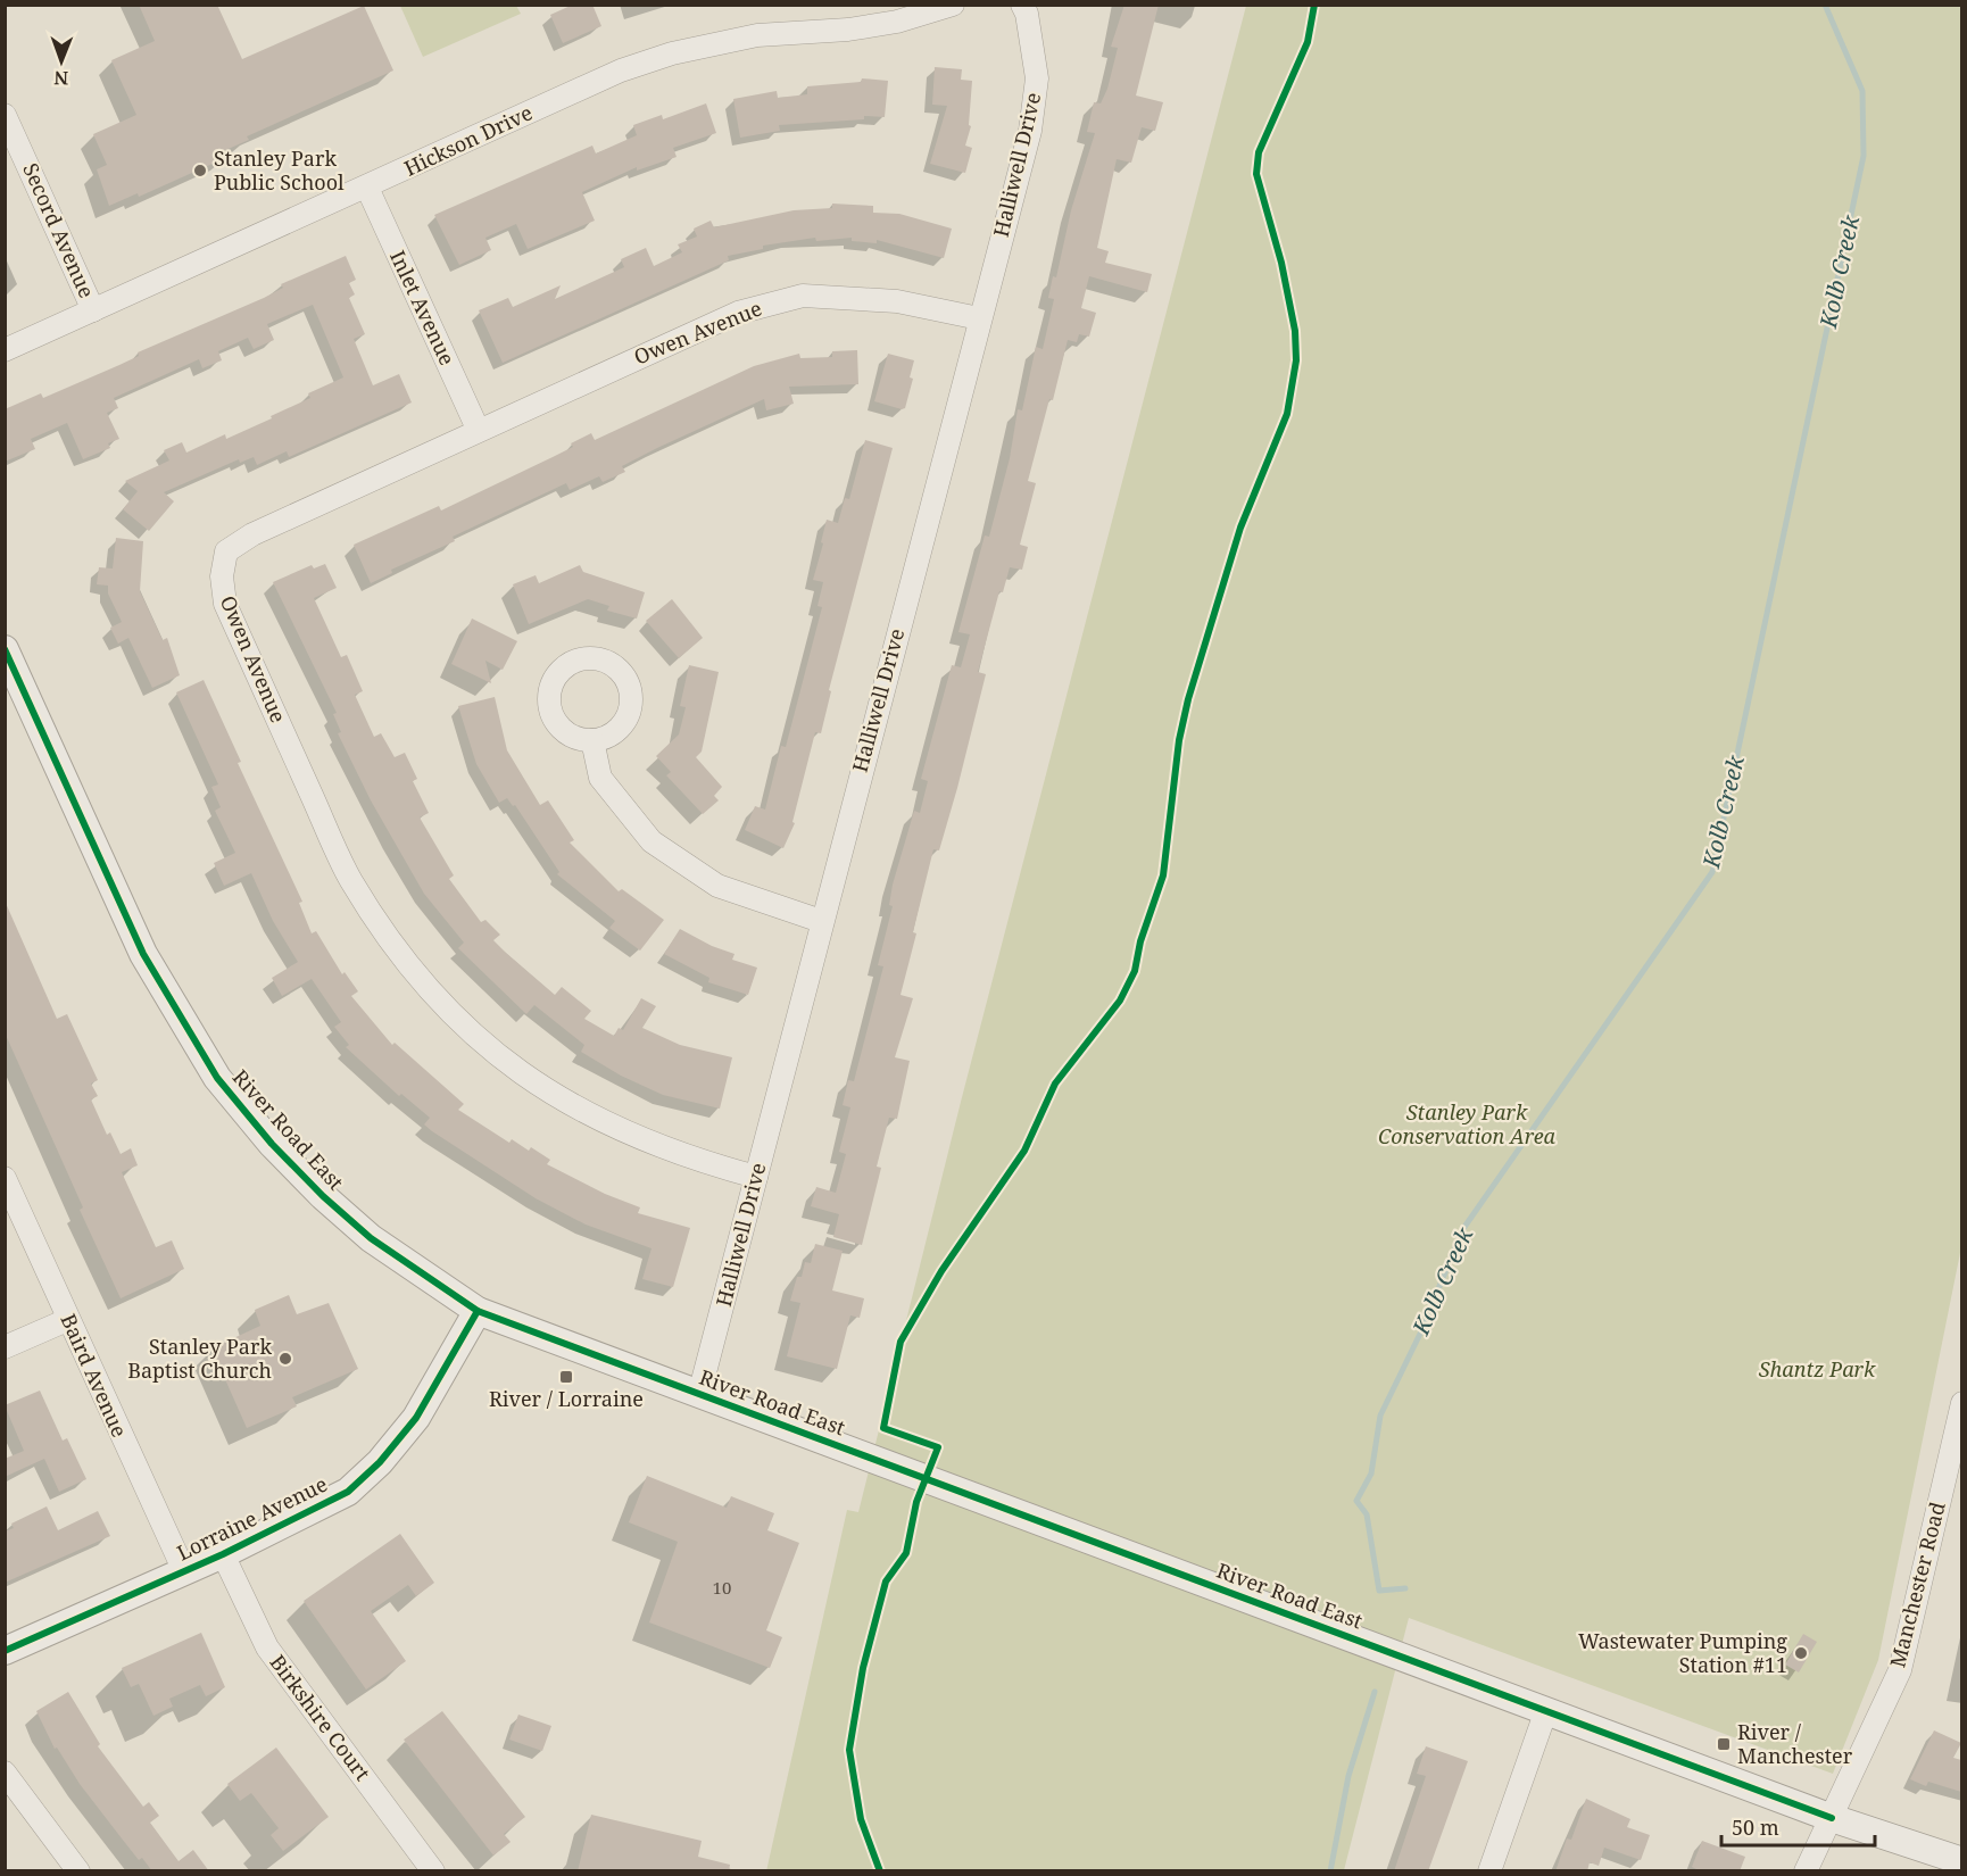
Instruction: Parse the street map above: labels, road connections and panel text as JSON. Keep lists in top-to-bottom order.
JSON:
{
  "streets": {
    "street": [
      "Hickson Drive",
      "Halliwell Drive",
      "Secord Avenue",
      "Inlet Avenue",
      "Owen Avenue",
      "River Road East",
      "Baird Avenue",
      "Lorraine Avenue",
      "Manchester Road",
      "Birkshire Court"
    ]
  },
  "crossings": [
    ["Hickson Drive", "Secord Avenue"],
    ["Hickson Drive", "Inlet Avenue"],
    ["Halliwell Drive", "Owen Avenue"],
    ["Halliwell Drive", "River Road East"],
    ["Inlet Avenue", "Owen Avenue"],
    ["River Road East", "Lorraine Avenue"],
    ["River Road East", "Manchester Road"],
    ["Baird Avenue", "Lorraine Avenue"],
    ["Lorraine Avenue", "Birkshire Court"]
  ],
  "water": ["Kolb Creek"],
  "parks": ["Stanley Park Conservation Area", "Shantz Park"],
  "places": {
    "other": ["Stanley Park Public School", "Stanley Park Baptist Church", "Wastewater Pumping Station #11"],
    "transit": ["River / Lorraine", "River / Manchester"]
  },
  "house_numbers": ["10"],
  "scale_bar": "50 m",
  "north": "bottom"
}
